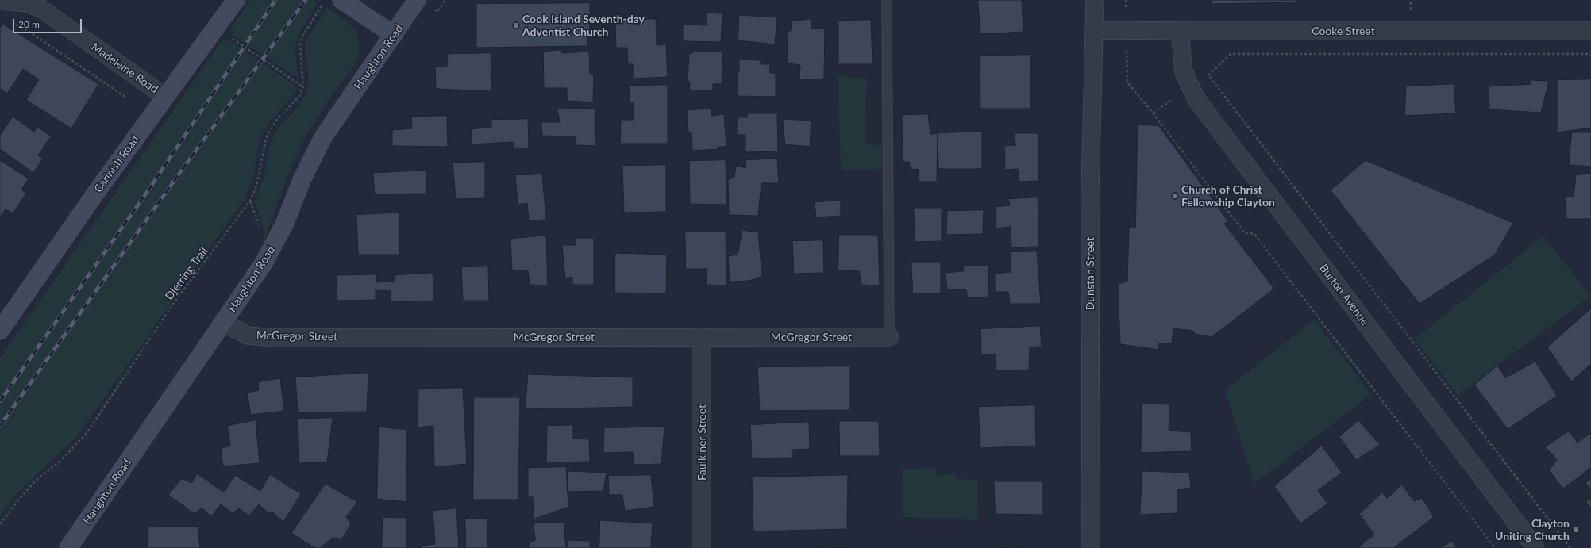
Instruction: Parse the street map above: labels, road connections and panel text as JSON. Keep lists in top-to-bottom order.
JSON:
{
  "streets": {
    "street": [
      "Cooke Street",
      "Haughton Road",
      "Madeleine Road",
      "Carinish Road",
      "Dunstan Street",
      "Burton Avenue",
      "McGregor Street",
      "Faulkiner Street"
    ],
    "path": ["Djerring Trail"]
  },
  "crossings": [
    ["Cooke Street", "Dunstan Street"],
    ["Cooke Street", "Burton Avenue"],
    ["Haughton Road", "McGregor Street"],
    ["Madeleine Road", "Carinish Road"],
    ["McGregor Street", "Faulkiner Street"]
  ],
  "places": ["Cook Island Seventh-day Adventist Church", "Church of Christ Fellowship Clayton", "Clayton Uniting Church"],
  "scale_bar": "20 m"
}
